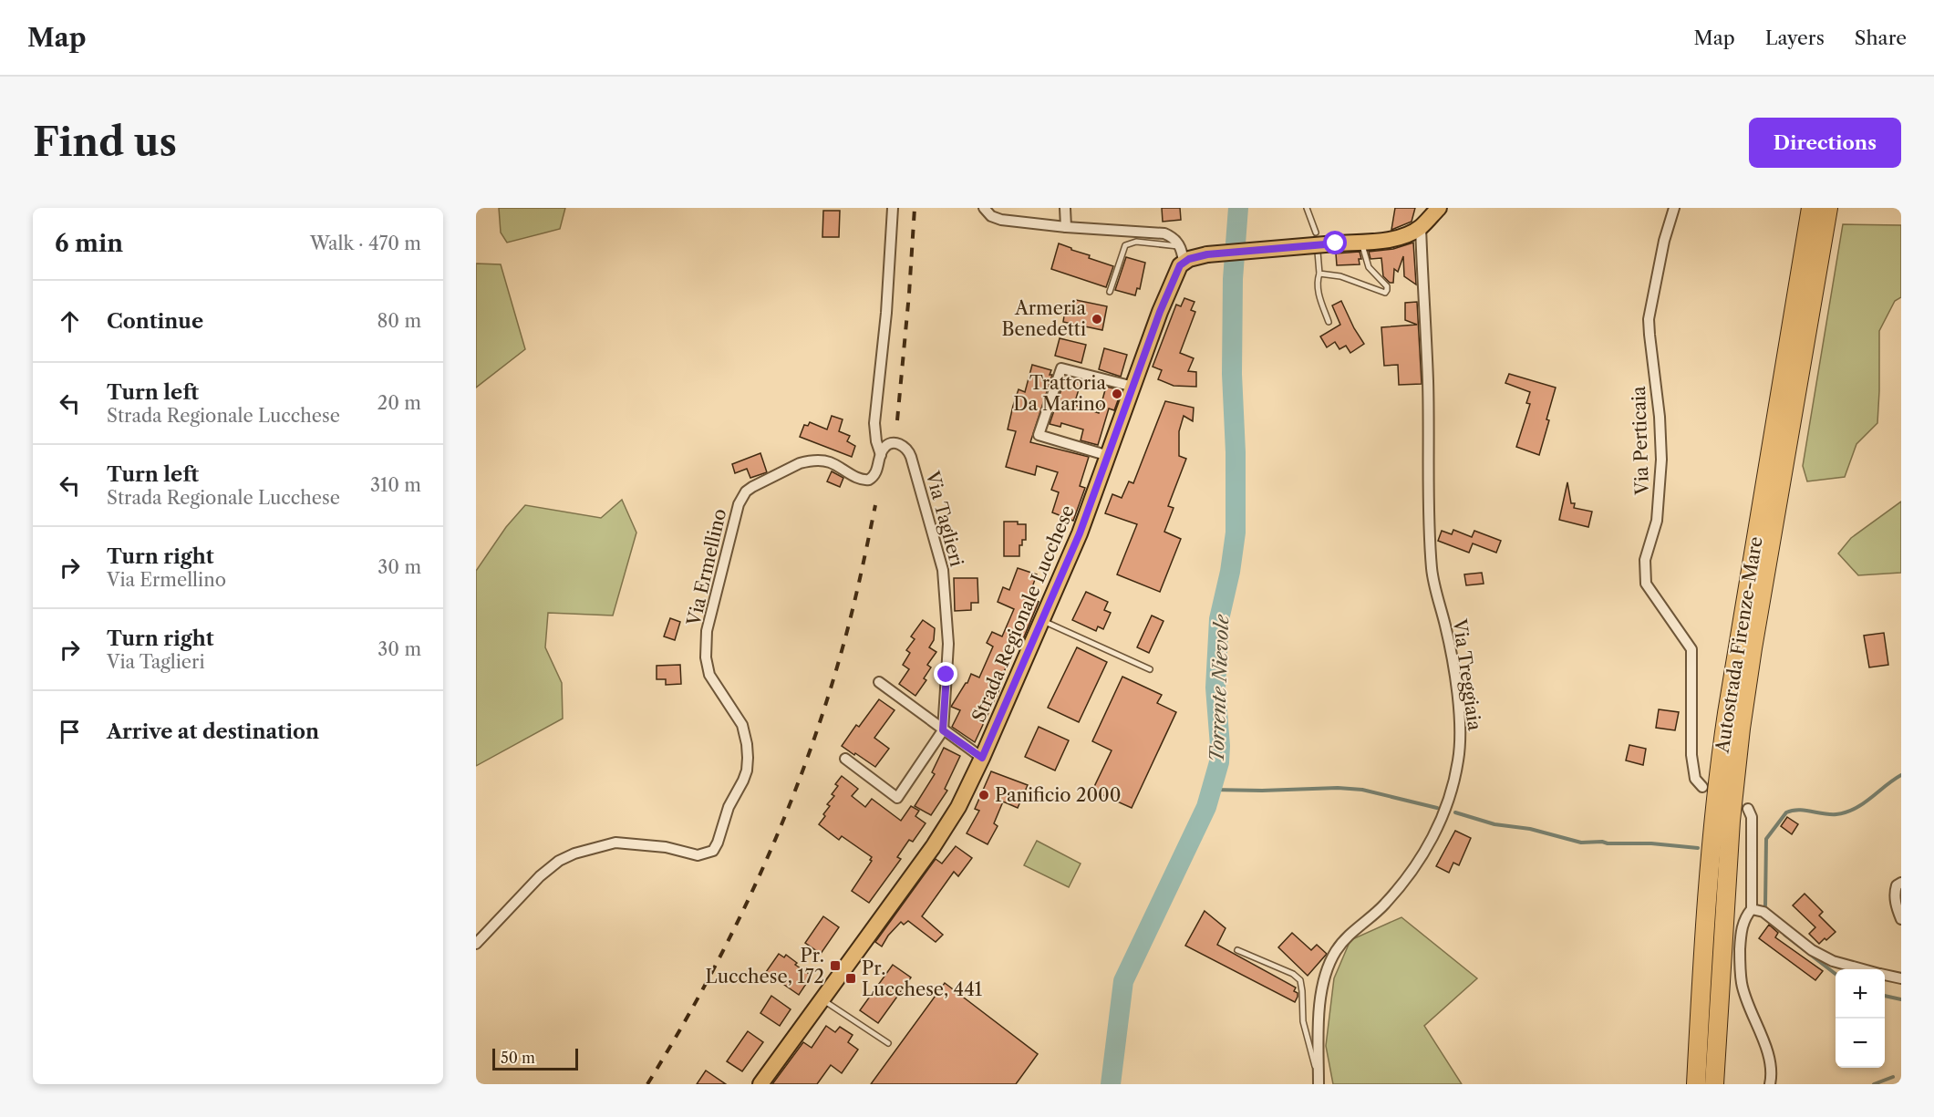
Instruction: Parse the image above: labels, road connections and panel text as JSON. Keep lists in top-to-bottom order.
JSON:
{
  "streets": {
    "highway": ["Autostrada Firenze-Mare"],
    "main road": ["Strada Regionale Lucchese"],
    "street": [
      "Via Perticaia",
      "Via Taglieri",
      "Via Ermellino",
      "Via Treggiaia"
    ]
  },
  "crossings": [
    ["Via Taglieri", "Via Ermellino"]
  ],
  "water": ["Torrente Nievole"],
  "places": {
    "other": ["Armeria Benedetti", "Trattoria Da Marino", "Panificio 2000"],
    "transit": ["Pr. Lucchese, 172", "Pr. Lucchese, 441"]
  },
  "scale_bar": "50 m",
  "page": {
    "header": "Map",
    "nav": ["Map", "Layers", "Share"],
    "buttons": "Directions",
    "title": "Find us",
    "heading": ["6 min", "Walk · 470 m"],
    "list": [
      ["Continue", "80 m"],
      ["Turn left", "Strada Regionale Lucchese", "20 m"],
      ["Turn left", "Strada Regionale Lucchese", "310 m"],
      ["Turn right", "Via Ermellino", "30 m"],
      ["Turn right", "Via Taglieri", "30 m"],
      "Arrive at destination"
    ],
    "map_buttons": ["+", "−"],
    "scale": "50 m"
  }
}
